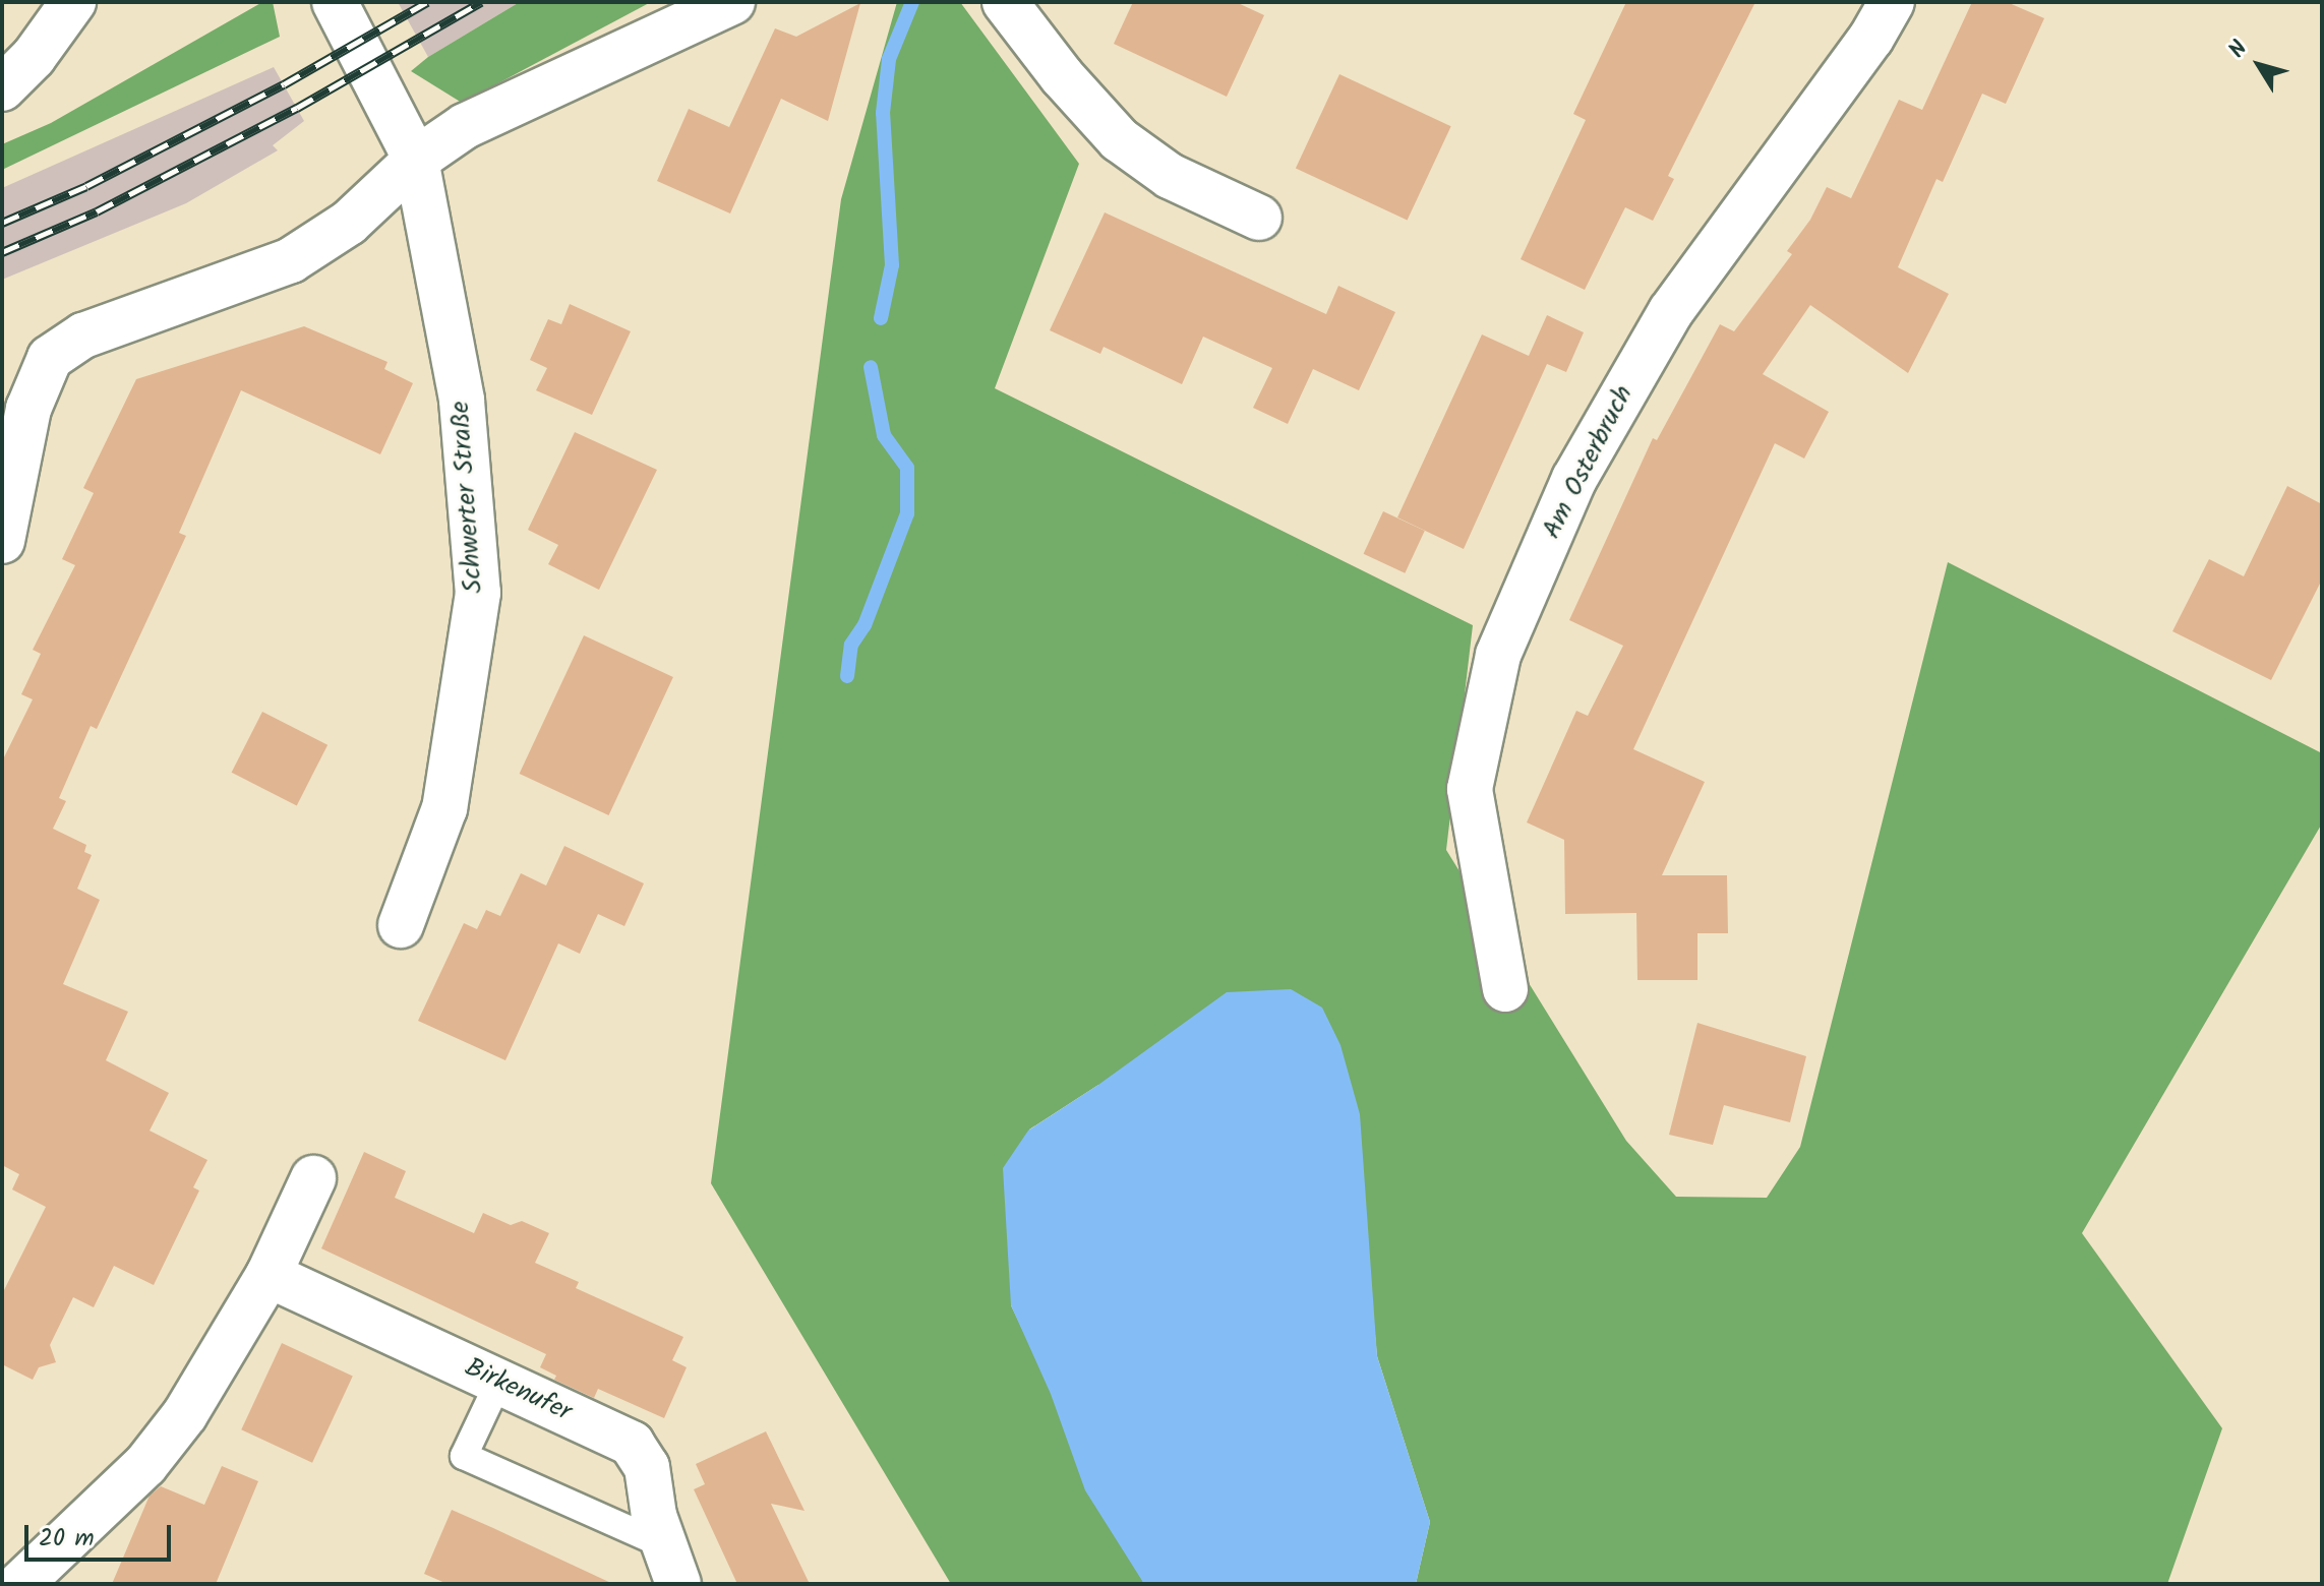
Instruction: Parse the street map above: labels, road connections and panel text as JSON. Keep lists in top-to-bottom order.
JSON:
{
  "streets": {
    "street": ["Am Osterbruch", "Schwerter Straße", "Birkenufer"]
  },
  "scale_bar": "20 m",
  "north": "top left"
}
